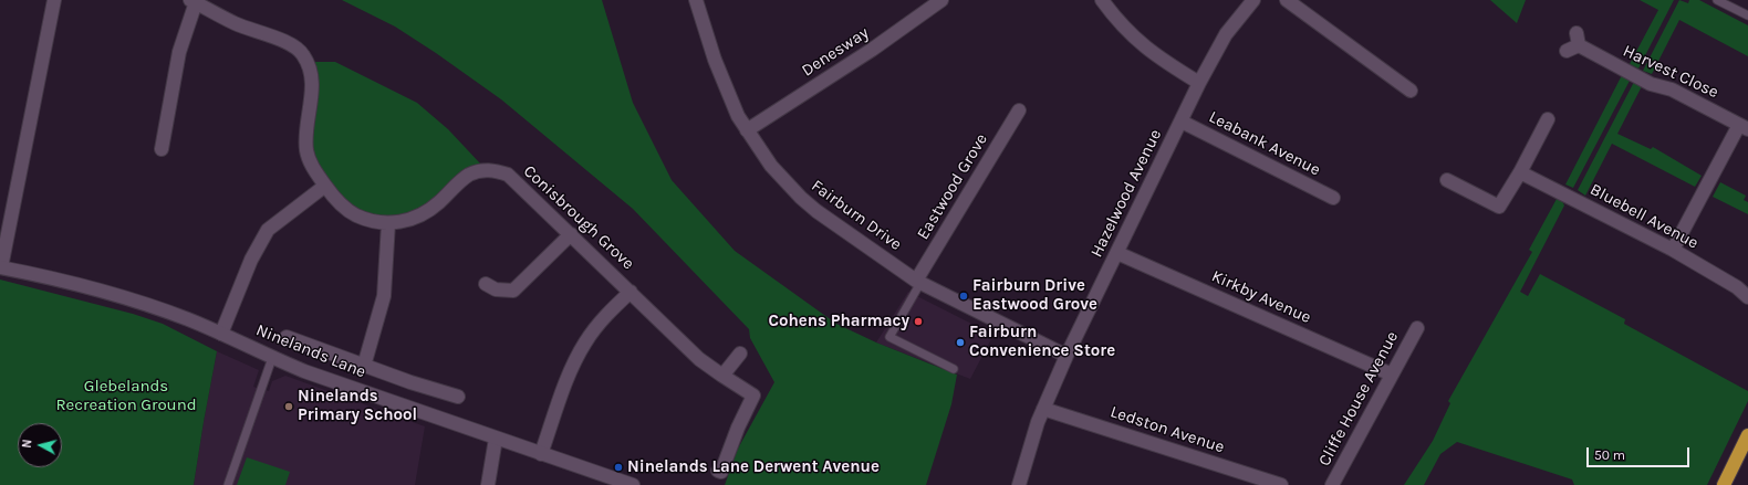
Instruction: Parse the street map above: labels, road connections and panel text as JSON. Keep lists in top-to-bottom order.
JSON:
{
  "streets": {
    "street": [
      "Denesway",
      "Harvest Close",
      "Leabank Avenue",
      "Eastwood Grove",
      "Hazelwood Avenue",
      "Fairburn Drive",
      "Bluebell Avenue",
      "Conisbrough Grove",
      "Kirkby Avenue",
      "Ninelands Lane",
      "Cliffe House Avenue",
      "Ledston Avenue"
    ]
  },
  "crossings": [
    ["Denesway", "Fairburn Drive"],
    ["Leabank Avenue", "Hazelwood Avenue"],
    ["Eastwood Grove", "Fairburn Drive"],
    ["Hazelwood Avenue", "Fairburn Drive"],
    ["Hazelwood Avenue", "Kirkby Avenue"],
    ["Hazelwood Avenue", "Ledston Avenue"],
    ["Kirkby Avenue", "Cliffe House Avenue"]
  ],
  "parks": ["Glebelands Recreation Ground"],
  "places": [
    "Fairburn Drive Eastwood Grove",
    "Cohens Pharmacy",
    "Fairburn Convenience Store",
    "Ninelands Primary School",
    "Ninelands Lane Derwent Avenue"
  ],
  "scale_bar": "50 m",
  "north": "left"
}
